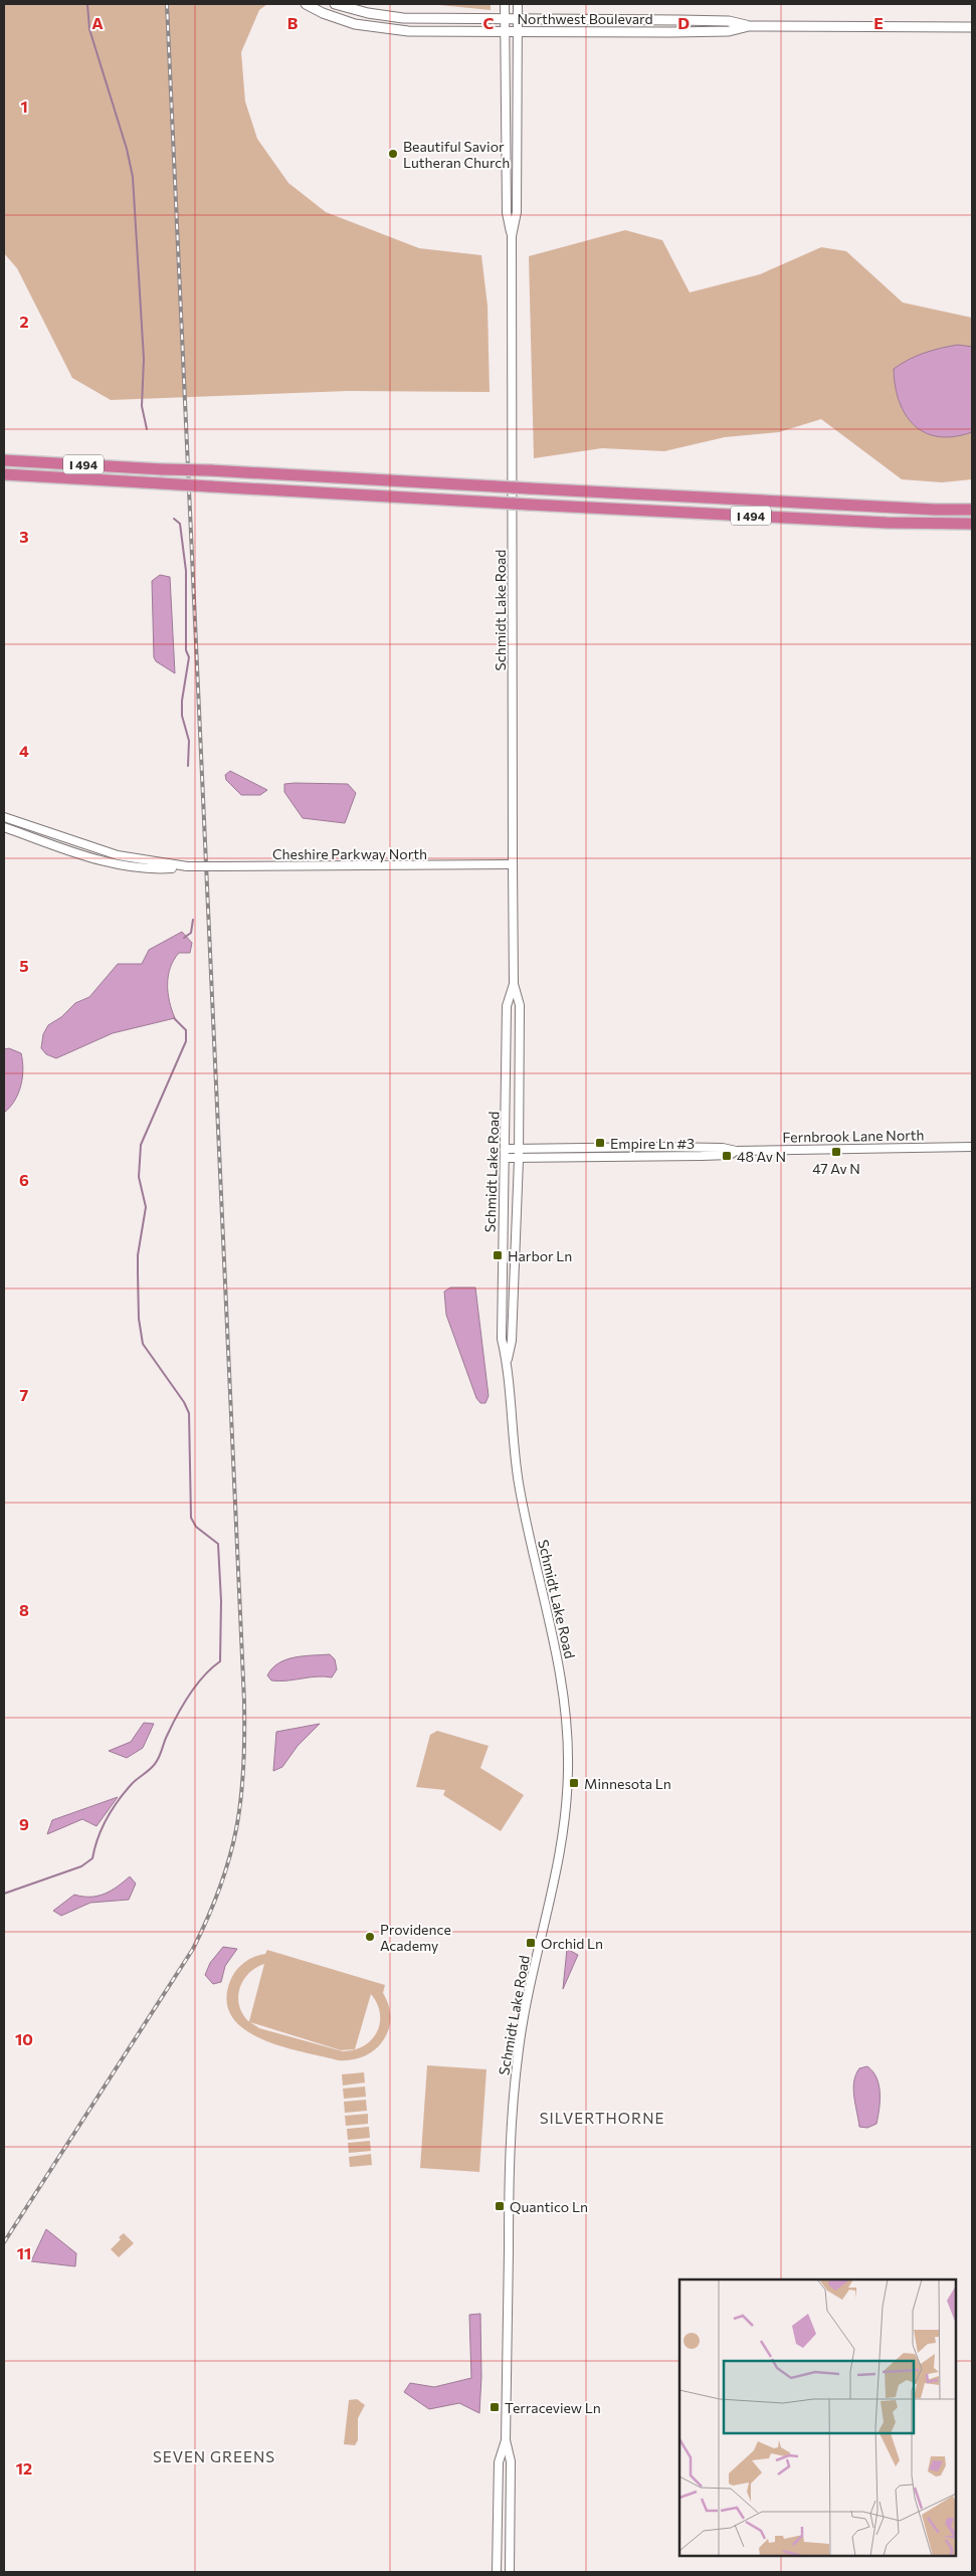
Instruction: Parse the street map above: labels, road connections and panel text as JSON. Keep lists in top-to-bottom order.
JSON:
{
  "streets": {
    "highway": ["I 494"],
    "main road": ["Northwest Boulevard"],
    "street": ["Schmidt Lake Road", "Cheshire Parkway North", "Fernbrook Lane North"]
  },
  "crossings": [
    ["Northwest Boulevard", "Schmidt Lake Road"],
    ["Schmidt Lake Road", "Cheshire Parkway North"],
    ["Schmidt Lake Road", "Fernbrook Lane North"]
  ],
  "districts": ["SILVERTHORNE", "SEVEN GREENS"],
  "places": {
    "other": ["Beautiful Savior Lutheran Church", "Providence Academy"],
    "transit": [
      "Empire Ln #3",
      "47 Av N",
      "48 Av N",
      "Harbor Ln",
      "Minnesota Ln",
      "Orchid Ln",
      "Quantico Ln",
      "Terraceview Ln"
    ]
  },
  "grid": {
    "columns": [
      "A",
      "B",
      "C",
      "D",
      "E"
    ],
    "rows": [
      "1",
      "2",
      "3",
      "4",
      "5",
      "6",
      "7",
      "8",
      "9",
      "10",
      "11",
      "12"
    ]
  }
}
